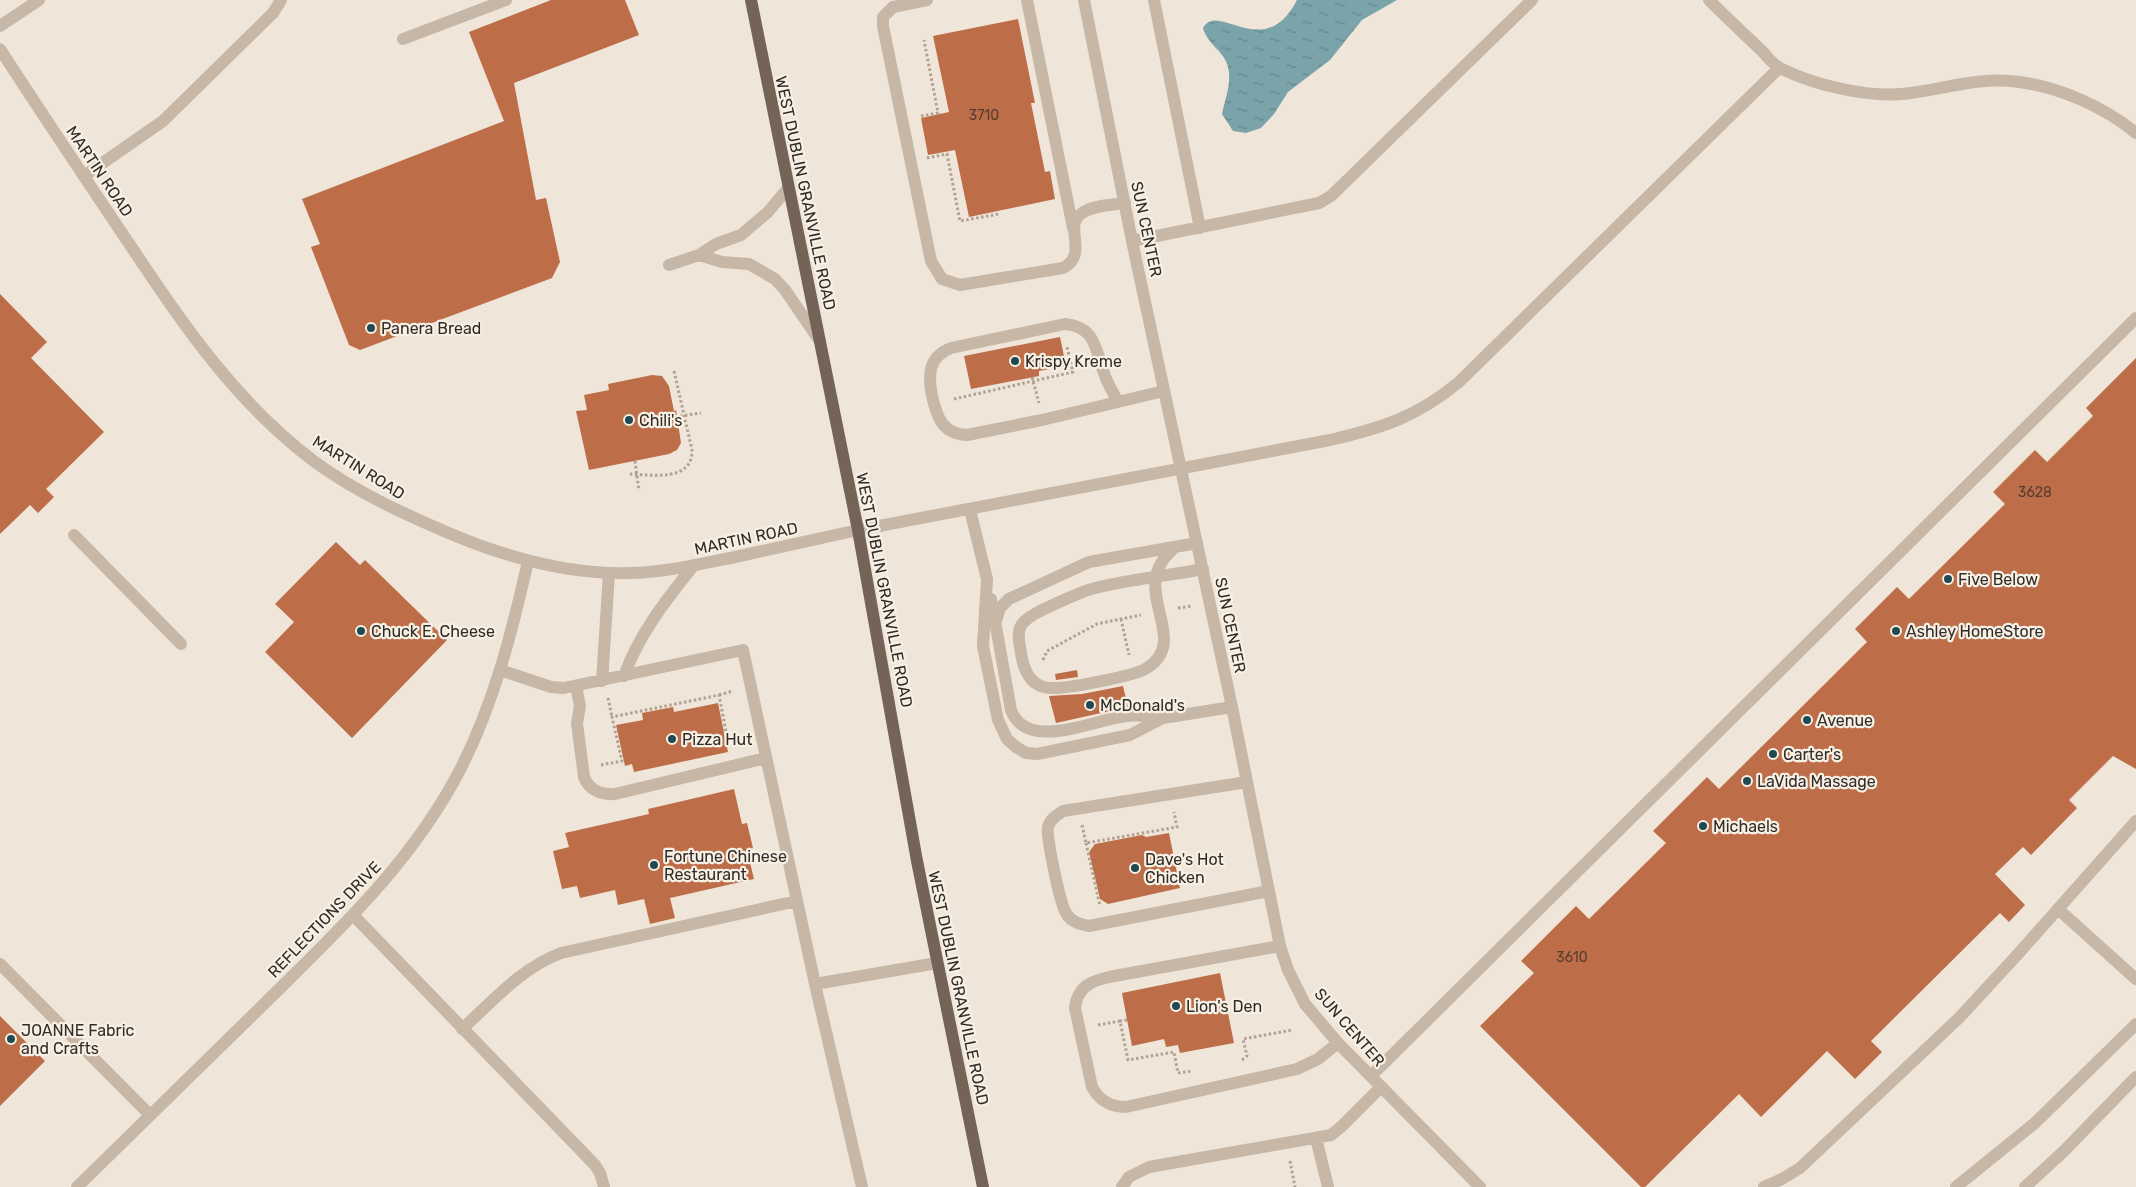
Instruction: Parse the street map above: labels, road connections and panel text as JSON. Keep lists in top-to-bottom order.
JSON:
{
  "streets": {
    "main road": ["WEST DUBLIN GRANVILLE ROAD"],
    "street": ["MARTIN ROAD", "SUN CENTER", "REFLECTIONS DRIVE"]
  },
  "crossings": [
    ["MARTIN ROAD", "WEST DUBLIN GRANVILLE ROAD"],
    ["MARTIN ROAD", "SUN CENTER"],
    ["MARTIN ROAD", "REFLECTIONS DRIVE"]
  ],
  "places": [
    "Panera Bread",
    "Krispy Kreme",
    "Chili's",
    "Five Below",
    "Chuck E. Cheese",
    "Ashley HomeStore",
    "McDonald's",
    "Avenue",
    "Pizza Hut",
    "Carter's",
    "LaVida Massage",
    "Michaels",
    "Fortune Chinese Restaurant",
    "Dave's Hot Chicken",
    "Lion's Den",
    "JOANNE Fabric and Crafts"
  ],
  "house_numbers": ["3710", "3628", "3610"]
}
